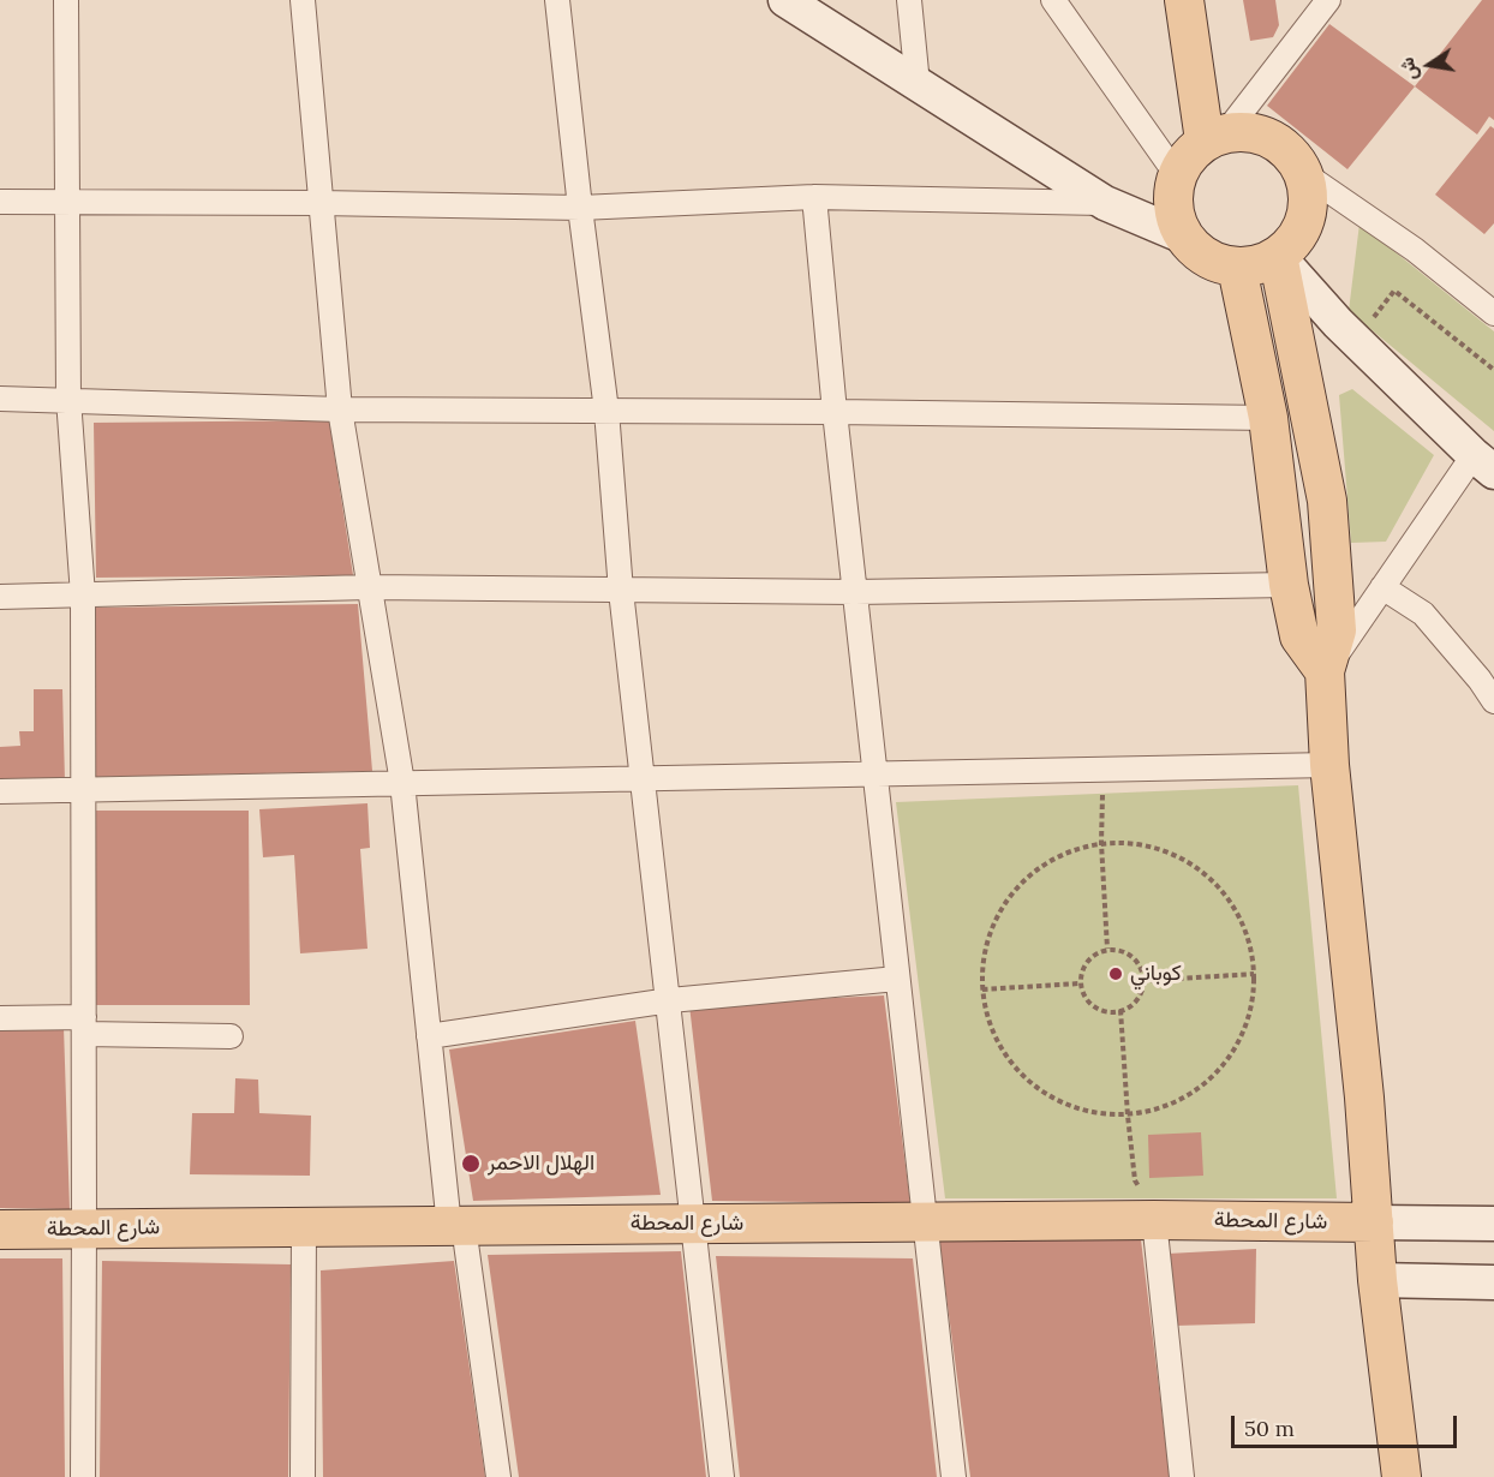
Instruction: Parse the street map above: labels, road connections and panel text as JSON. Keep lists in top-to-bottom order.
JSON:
{
  "streets": {
    "main road": ["شارع المحطة"]
  },
  "places": ["كوباني", "الهلال الاحمر"],
  "scale_bar": "50 m",
  "north": "left"
}
